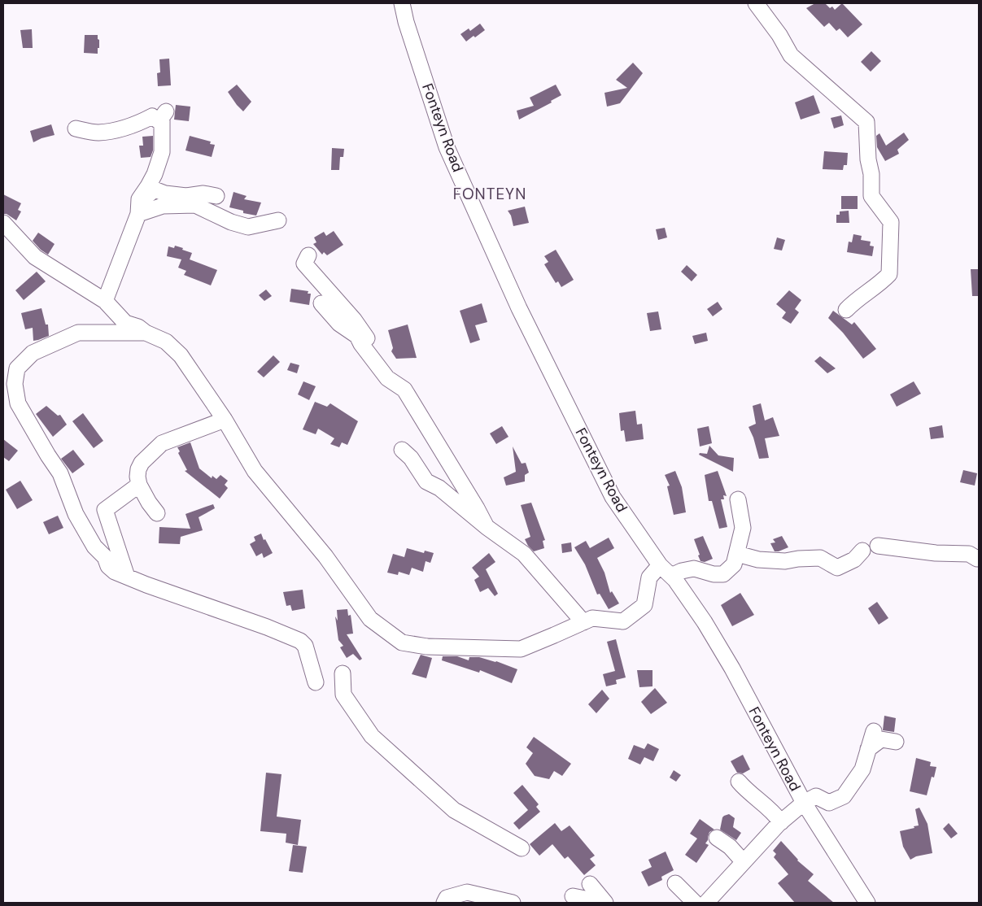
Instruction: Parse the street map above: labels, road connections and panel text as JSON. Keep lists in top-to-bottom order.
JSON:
{
  "streets": {
    "street": ["Fonteyn Road"]
  },
  "districts": ["FONTEYN"]
}
